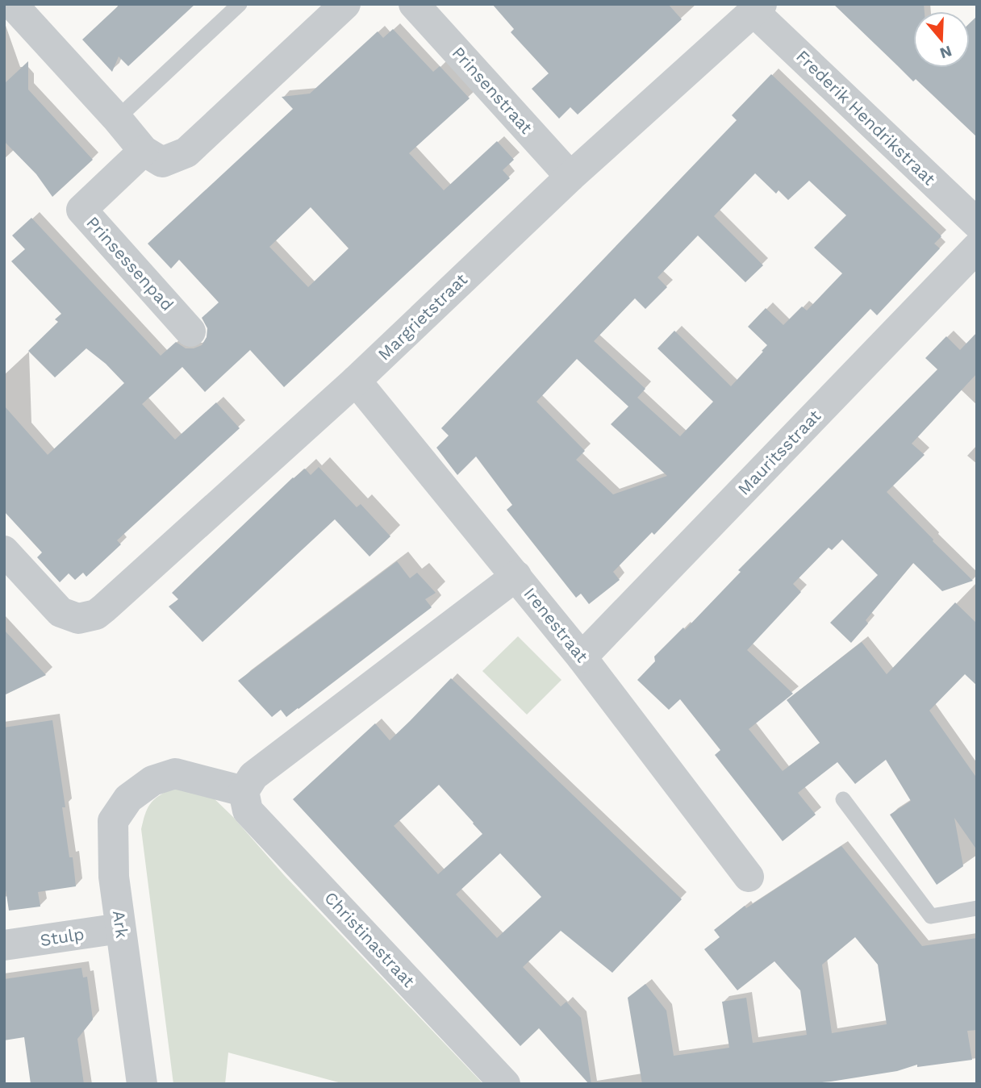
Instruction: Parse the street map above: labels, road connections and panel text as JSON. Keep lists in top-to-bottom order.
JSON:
{
  "streets": {
    "street": [
      "Prinsenstraat",
      "Frederik Hendrikstraat",
      "Prinsessenpad",
      "Margrietstraat",
      "Mauritsstraat",
      "Irenestraat",
      "Ark",
      "Stulp",
      "Christinastraat"
    ]
  },
  "crossings": [
    ["Prinsenstraat", "Margrietstraat"],
    ["Frederik Hendrikstraat", "Margrietstraat"],
    ["Margrietstraat", "Irenestraat"],
    ["Mauritsstraat", "Irenestraat"],
    ["Ark", "Stulp"],
    ["Ark", "Christinastraat"]
  ],
  "north": "bottom"
}
